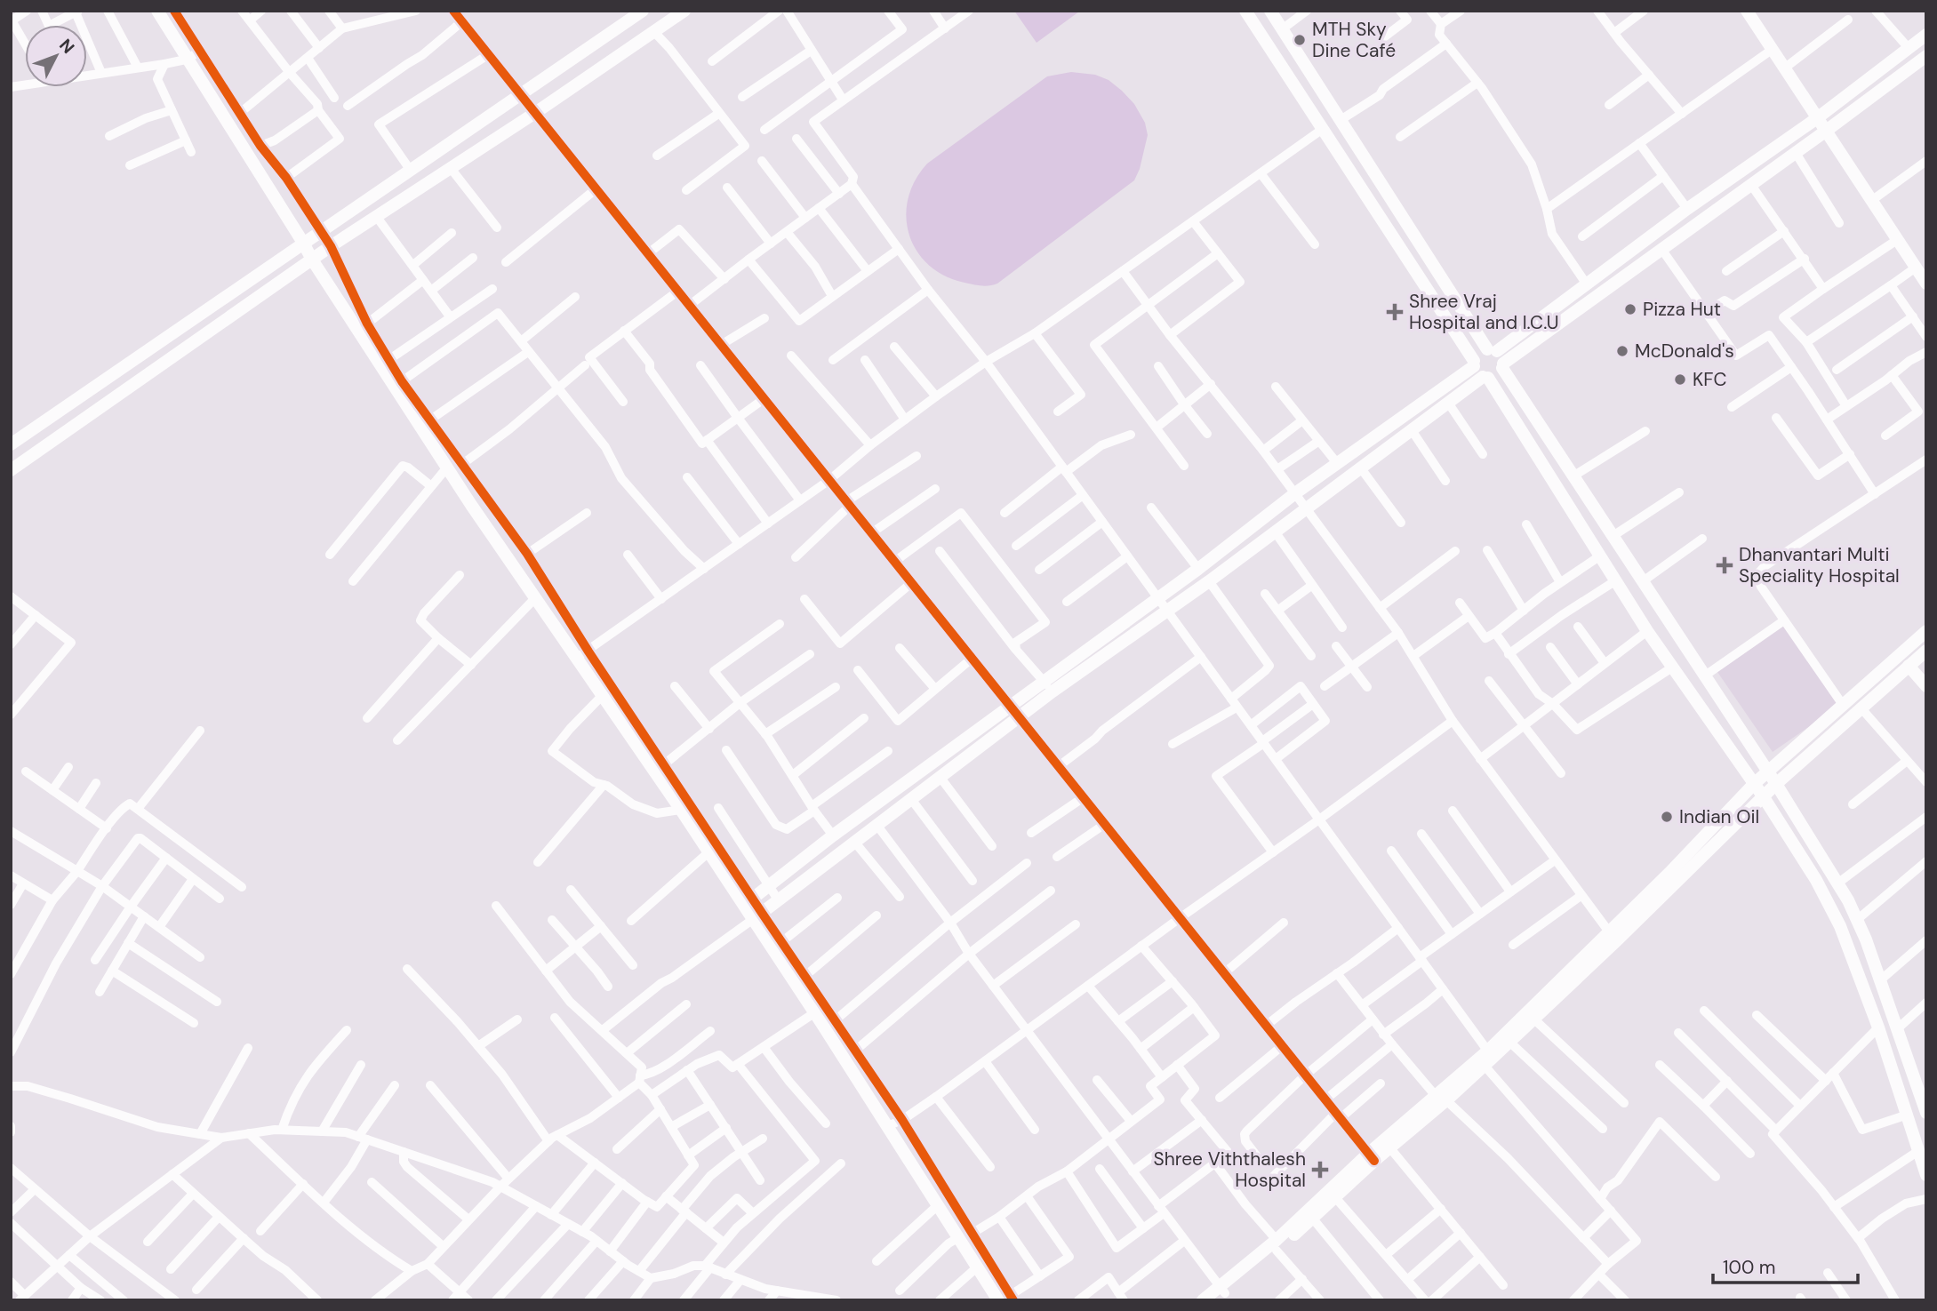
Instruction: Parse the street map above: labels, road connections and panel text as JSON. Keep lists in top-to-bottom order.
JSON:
{
  "places": {
    "other": [
      "MTH Sky Dine Café",
      "Pizza Hut",
      "McDonald's",
      "KFC",
      "Indian Oil"
    ],
    "health": ["Shree Vraj Hospital and I.C.U", "Dhanvantari Multi Speciality Hospital", "Shree Viththalesh Hospital"]
  },
  "scale_bar": "100 m",
  "north": "top right"
}
